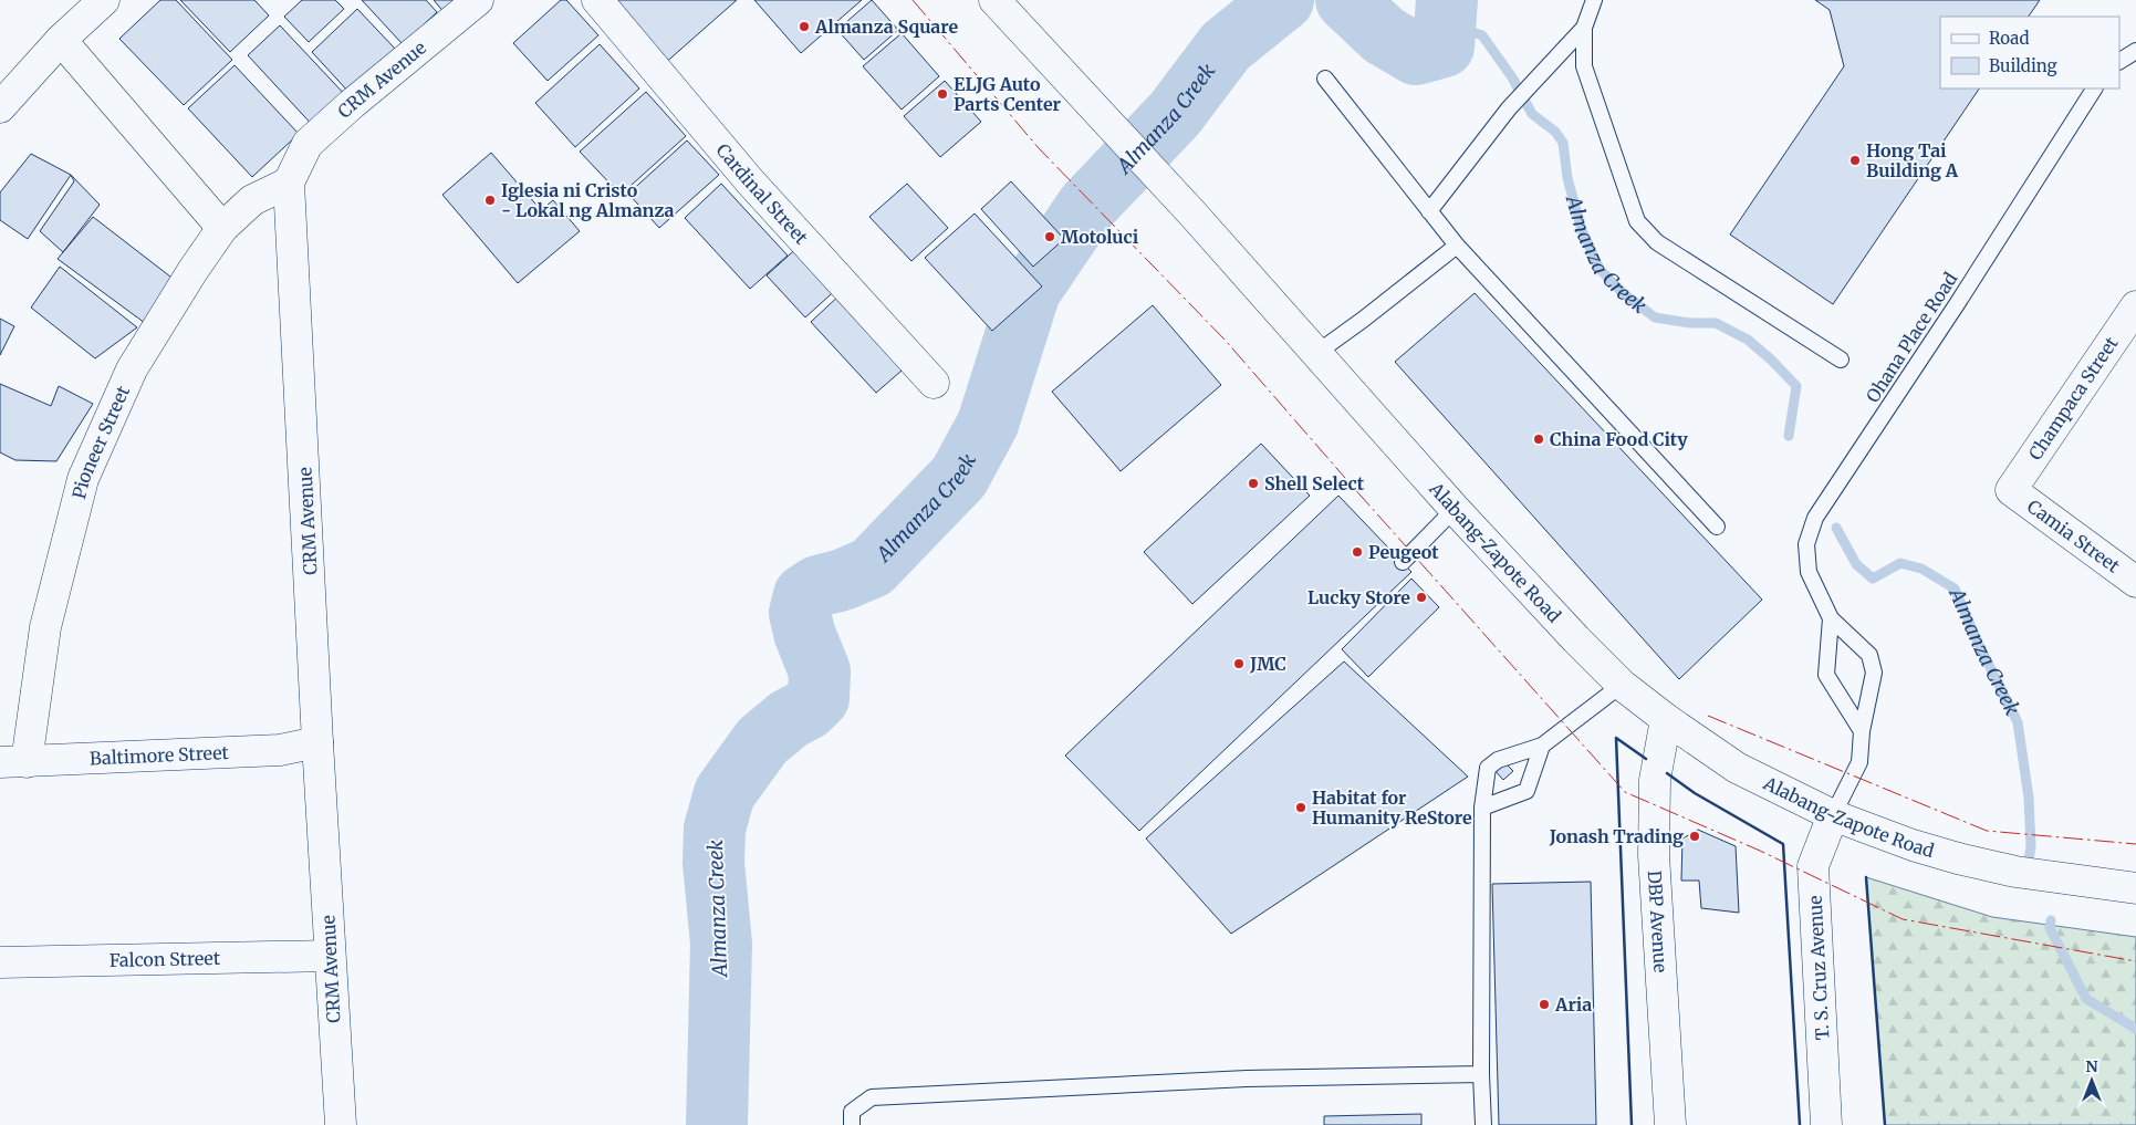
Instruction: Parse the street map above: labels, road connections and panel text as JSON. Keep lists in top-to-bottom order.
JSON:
{
  "streets": {
    "main road": [
      "CRM Avenue",
      "Cardinal Street",
      "Champaca Street",
      "Pioneer Street",
      "Camia Street",
      "Alabang-Zapote Road",
      "Baltimore Street",
      "DBP Avenue",
      "Falcon Street",
      "T. S. Cruz Avenue"
    ],
    "lane": ["Ohana Place Road"]
  },
  "crossings": [
    ["CRM Avenue", "Pioneer Street"],
    ["CRM Avenue", "Baltimore Street"],
    ["CRM Avenue", "Falcon Street"],
    ["Ohana Place Road", "Alabang-Zapote Road"],
    ["Ohana Place Road", "T. S. Cruz Avenue"],
    ["Champaca Street", "Camia Street"],
    ["Pioneer Street", "Baltimore Street"],
    ["Alabang-Zapote Road", "DBP Avenue"],
    ["Alabang-Zapote Road", "T. S. Cruz Avenue"]
  ],
  "water": ["Almanza Creek"],
  "places": [
    "Almanza Square",
    "ELJG Auto Parts Center",
    "Hong Tai Building A",
    "Iglesia ni Cristo - Lokal ng Almanza",
    "Motoluci",
    "China Food City",
    "Shell Select",
    "Peugeot",
    "Lucky Store",
    "JMC",
    "Habitat for Humanity ReStore",
    "Jonash Trading",
    "Aria"
  ],
  "legend": ["Road", "Building"],
  "north": "top"
}
